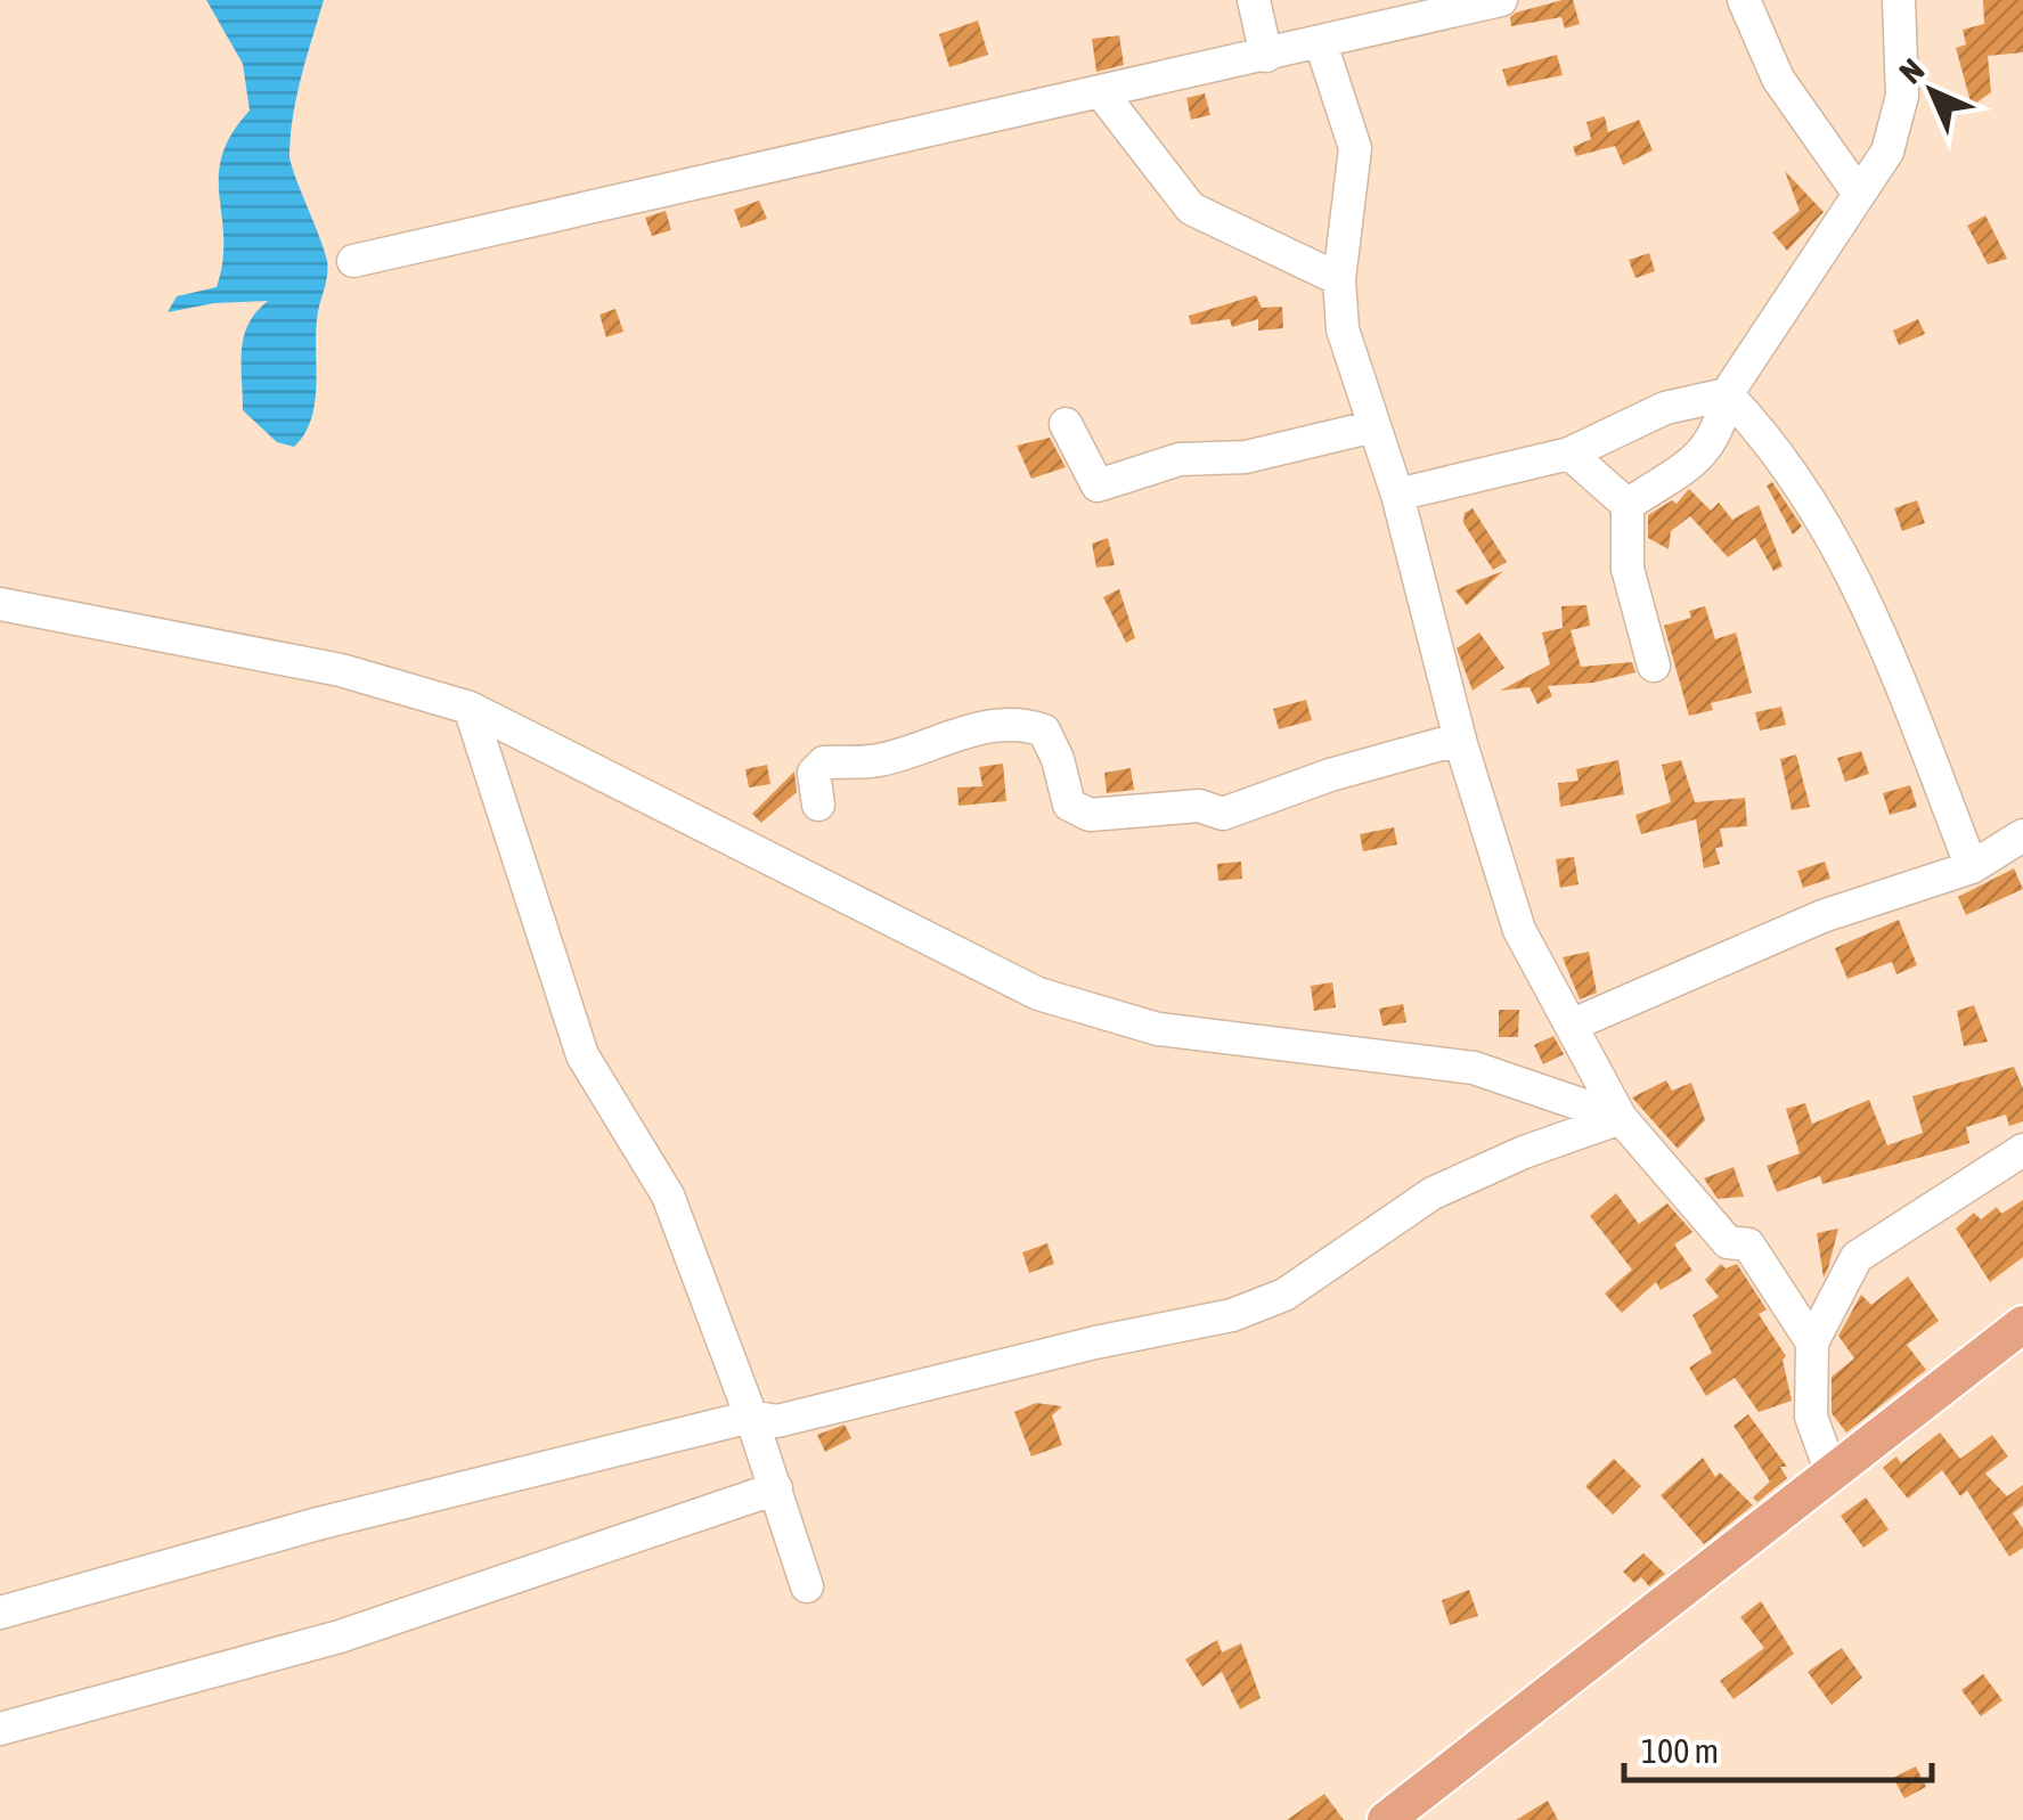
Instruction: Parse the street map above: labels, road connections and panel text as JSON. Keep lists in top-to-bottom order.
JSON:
{
  "scale_bar": "100 m",
  "north": "top left"
}
